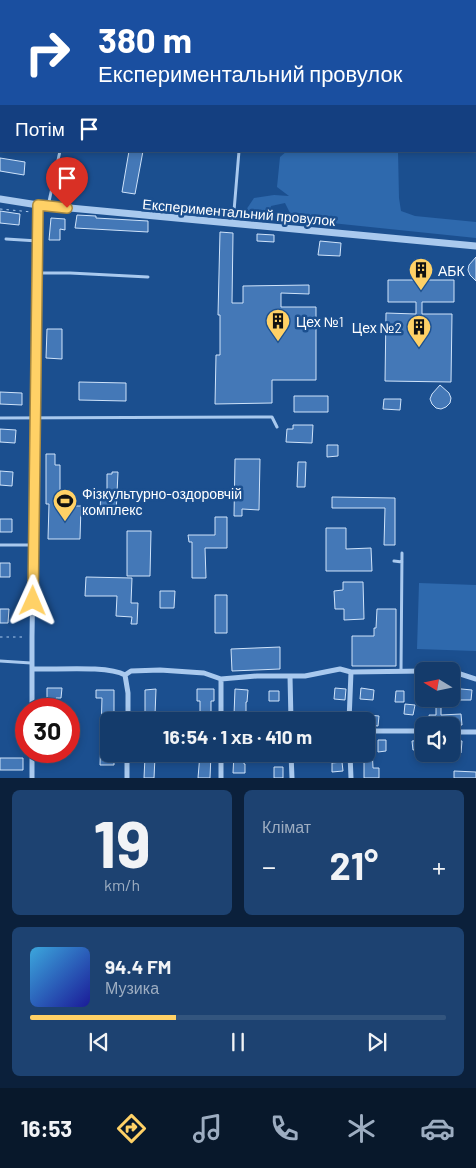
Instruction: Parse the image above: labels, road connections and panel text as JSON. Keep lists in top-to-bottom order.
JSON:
{
  "streets": {
    "street": ["Експериментальний провулок"]
  },
  "places": {
    "building": ["АБК", "Цех №1", "Цех №2"],
    "sports": ["Фізкультурно-оздоровчій комплекс"]
  },
  "north": "left",
  "page": {
    "turn": ["380 m", "Експериментальний провулок"],
    "then": "Потім",
    "limit": "30",
    "trip": "16:54 · 1 хв · 410 m",
    "tile": [
      ["19", "km/h"],
      "Клімат"
    ],
    "heat": ["−", "21°", "+"],
    "song": ["94.4 FM", "Музика"],
    "tabs": "16:53"
  }
}
